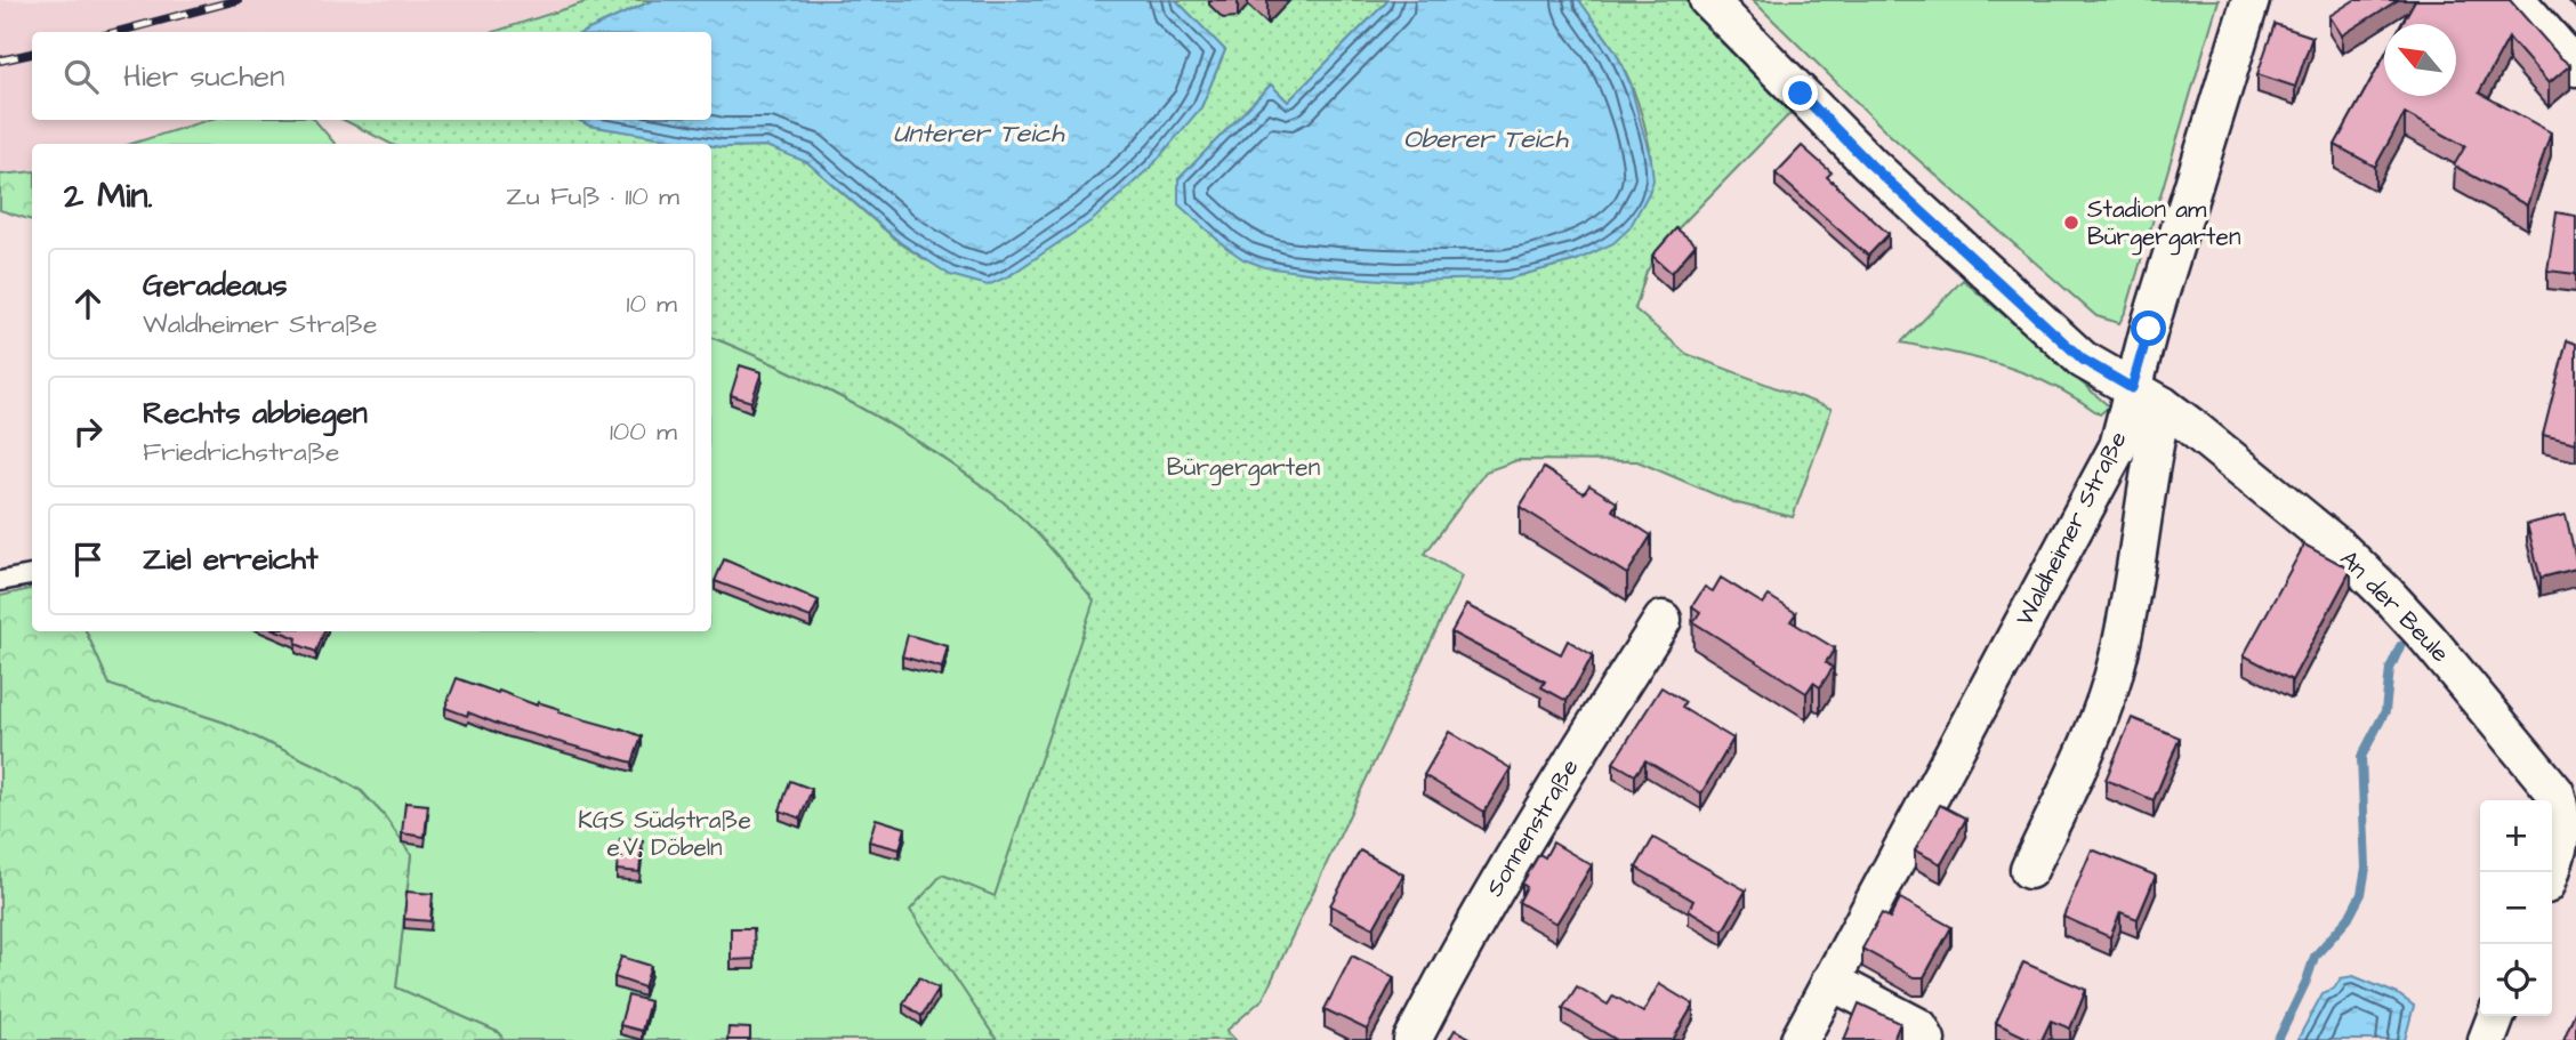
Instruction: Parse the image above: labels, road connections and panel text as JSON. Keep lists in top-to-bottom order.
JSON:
{
  "streets": {
    "street": ["Waldheimer Straße", "An der Beule", "Sonnenstraße"]
  },
  "crossings": [
    ["Waldheimer Straße", "An der Beule"]
  ],
  "water": ["Unterer Teich", "Oberer Teich"],
  "parks": ["Bürgergarten", "KGS Südstraße e.V. Döbeln"],
  "places": ["Stadion am Bürgergarten"],
  "north": "top left",
  "page": {
    "search": "Hier suchen",
    "heading": ["2 Min.", "Zu Fuß · 110 m"],
    "list": [
      ["Geradeaus", "Waldheimer Straße", "10 m"],
      ["Rechts abbiegen", "Friedrichstraße", "100 m"],
      "Ziel erreicht"
    ],
    "map_buttons": ["+", "−"]
  }
}
